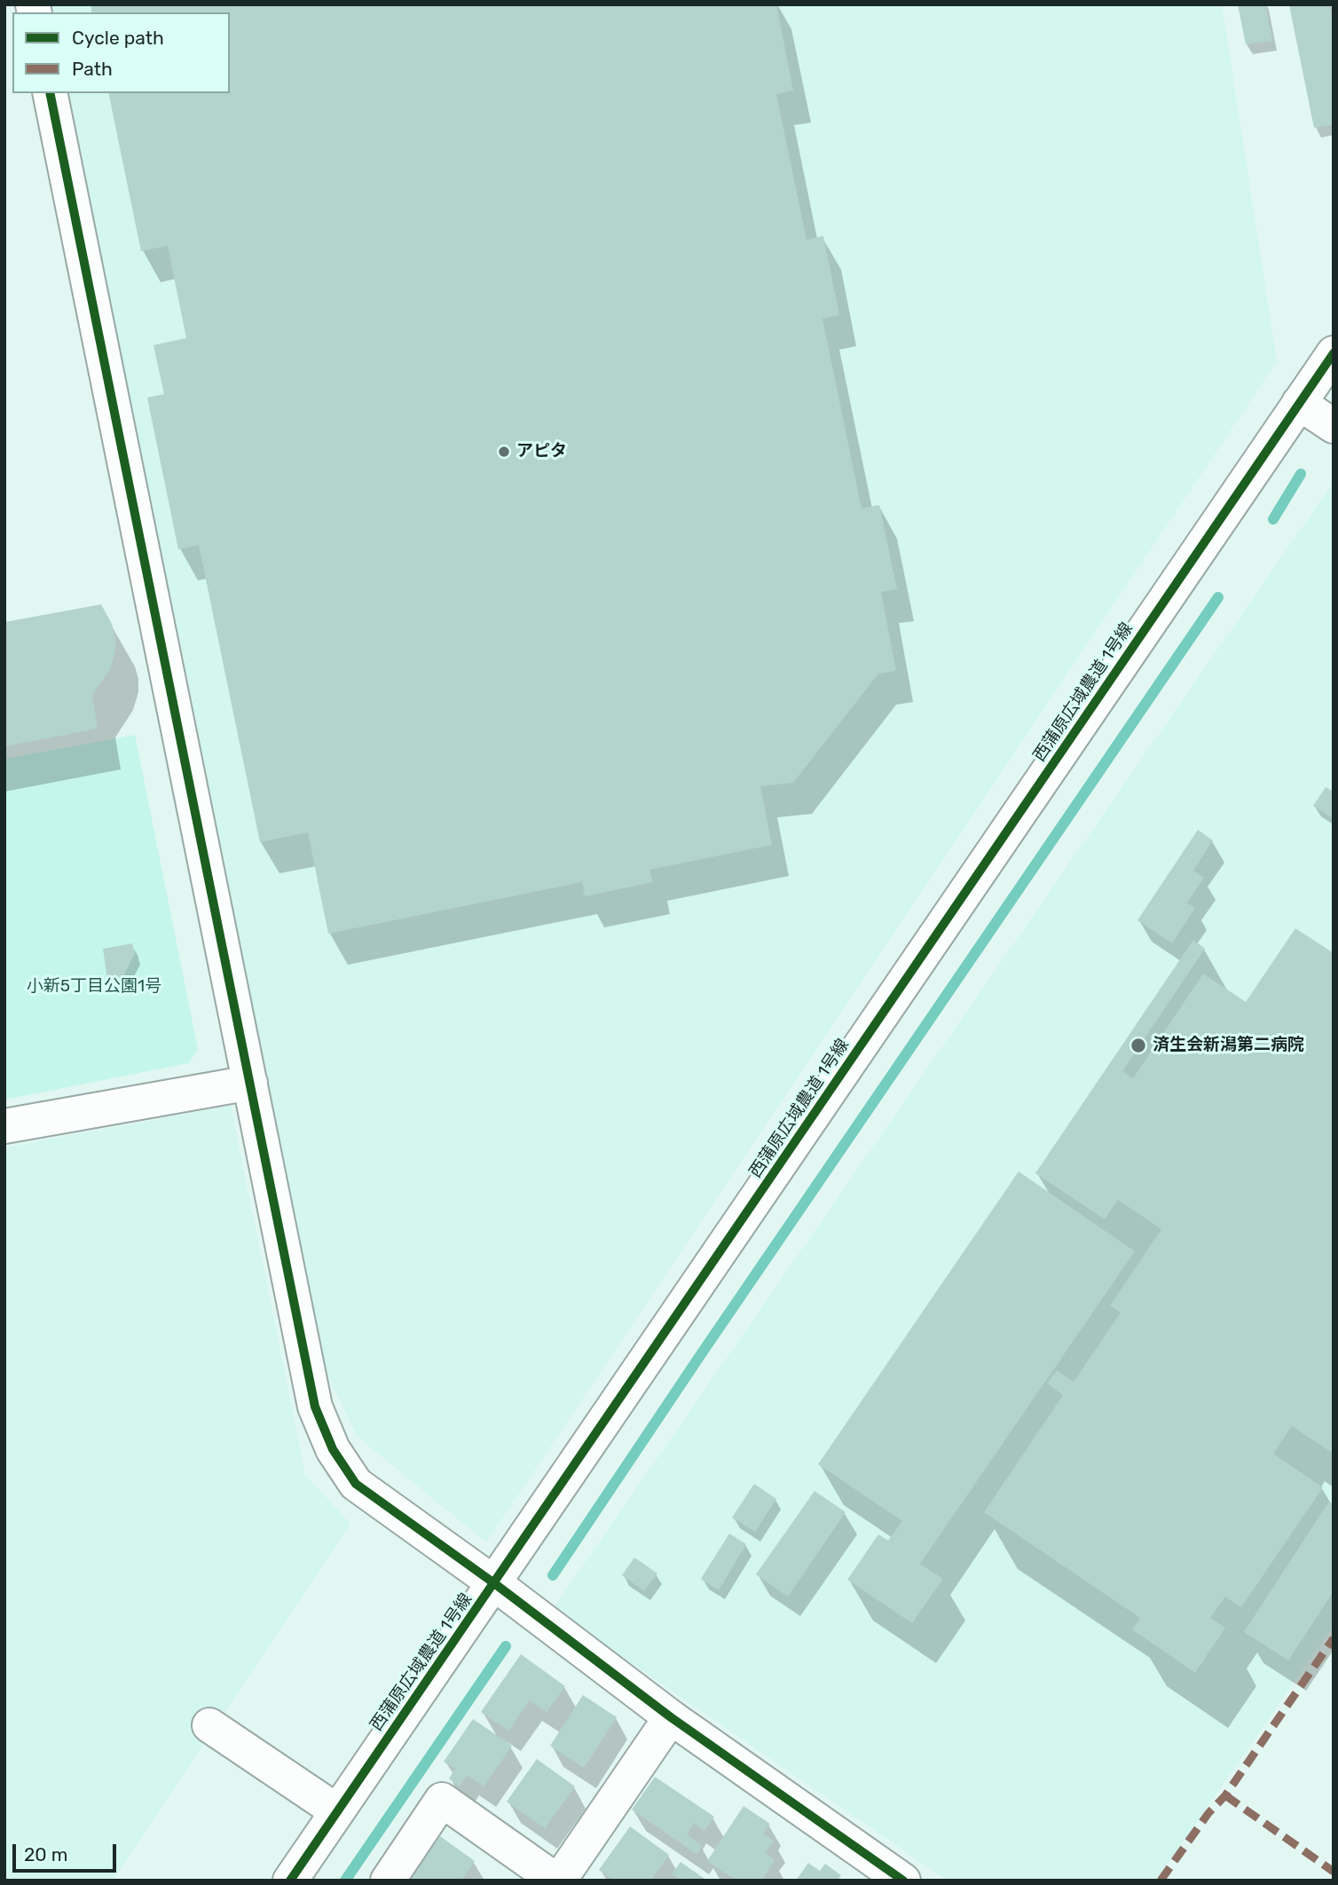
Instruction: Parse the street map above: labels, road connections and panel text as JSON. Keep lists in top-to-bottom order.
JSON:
{
  "streets": {
    "street": ["西蒲原広域農道 1号線"]
  },
  "parks": ["小新5丁目公園1号"],
  "places": ["アピタ", "済生会新潟第二病院"],
  "legend": ["Cycle path", "Path"],
  "scale_bar": "20 m"
}
